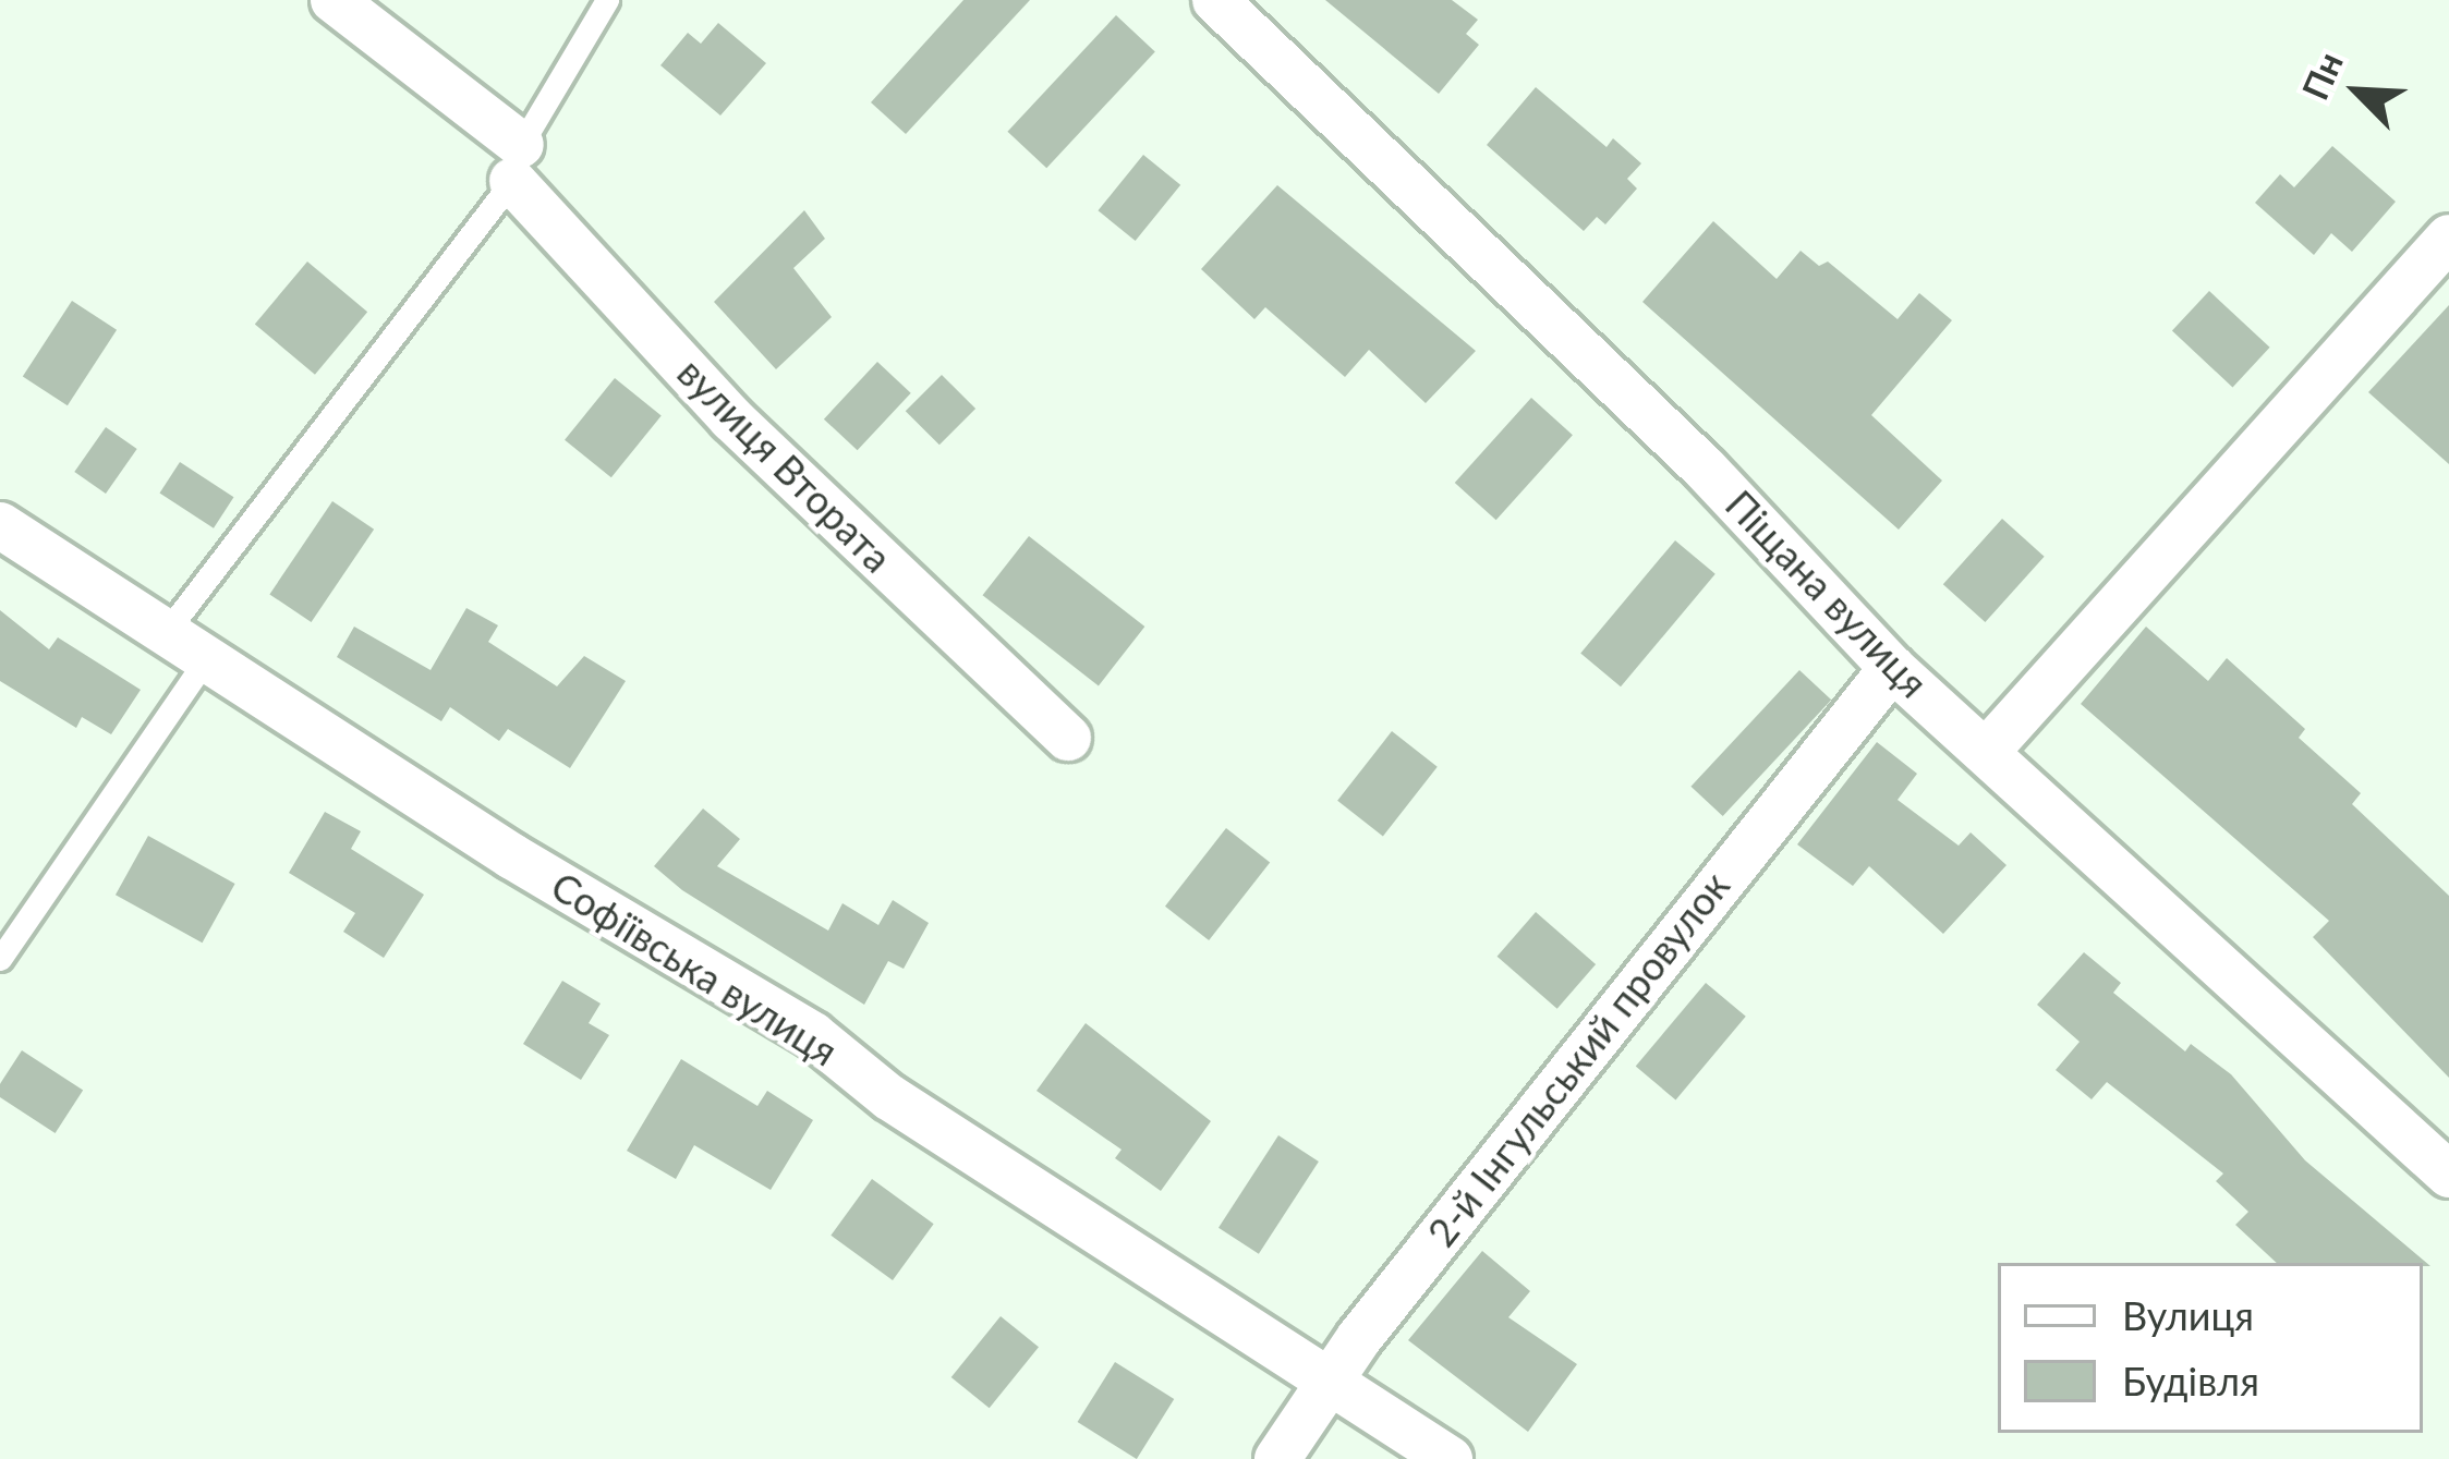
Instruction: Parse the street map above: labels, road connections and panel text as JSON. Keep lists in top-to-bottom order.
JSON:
{
  "streets": {
    "street": [
      "вулиця Втората",
      "Піщана вулиця",
      "Софіївська вулиця",
      "2-й Інгульський провулок"
    ]
  },
  "crossings": [
    ["Піщана вулиця", "2-й Інгульський провулок"],
    ["Софіївська вулиця", "2-й Інгульський провулок"]
  ],
  "legend": ["Вулиця", "Будівля"],
  "north": "top left"
}
